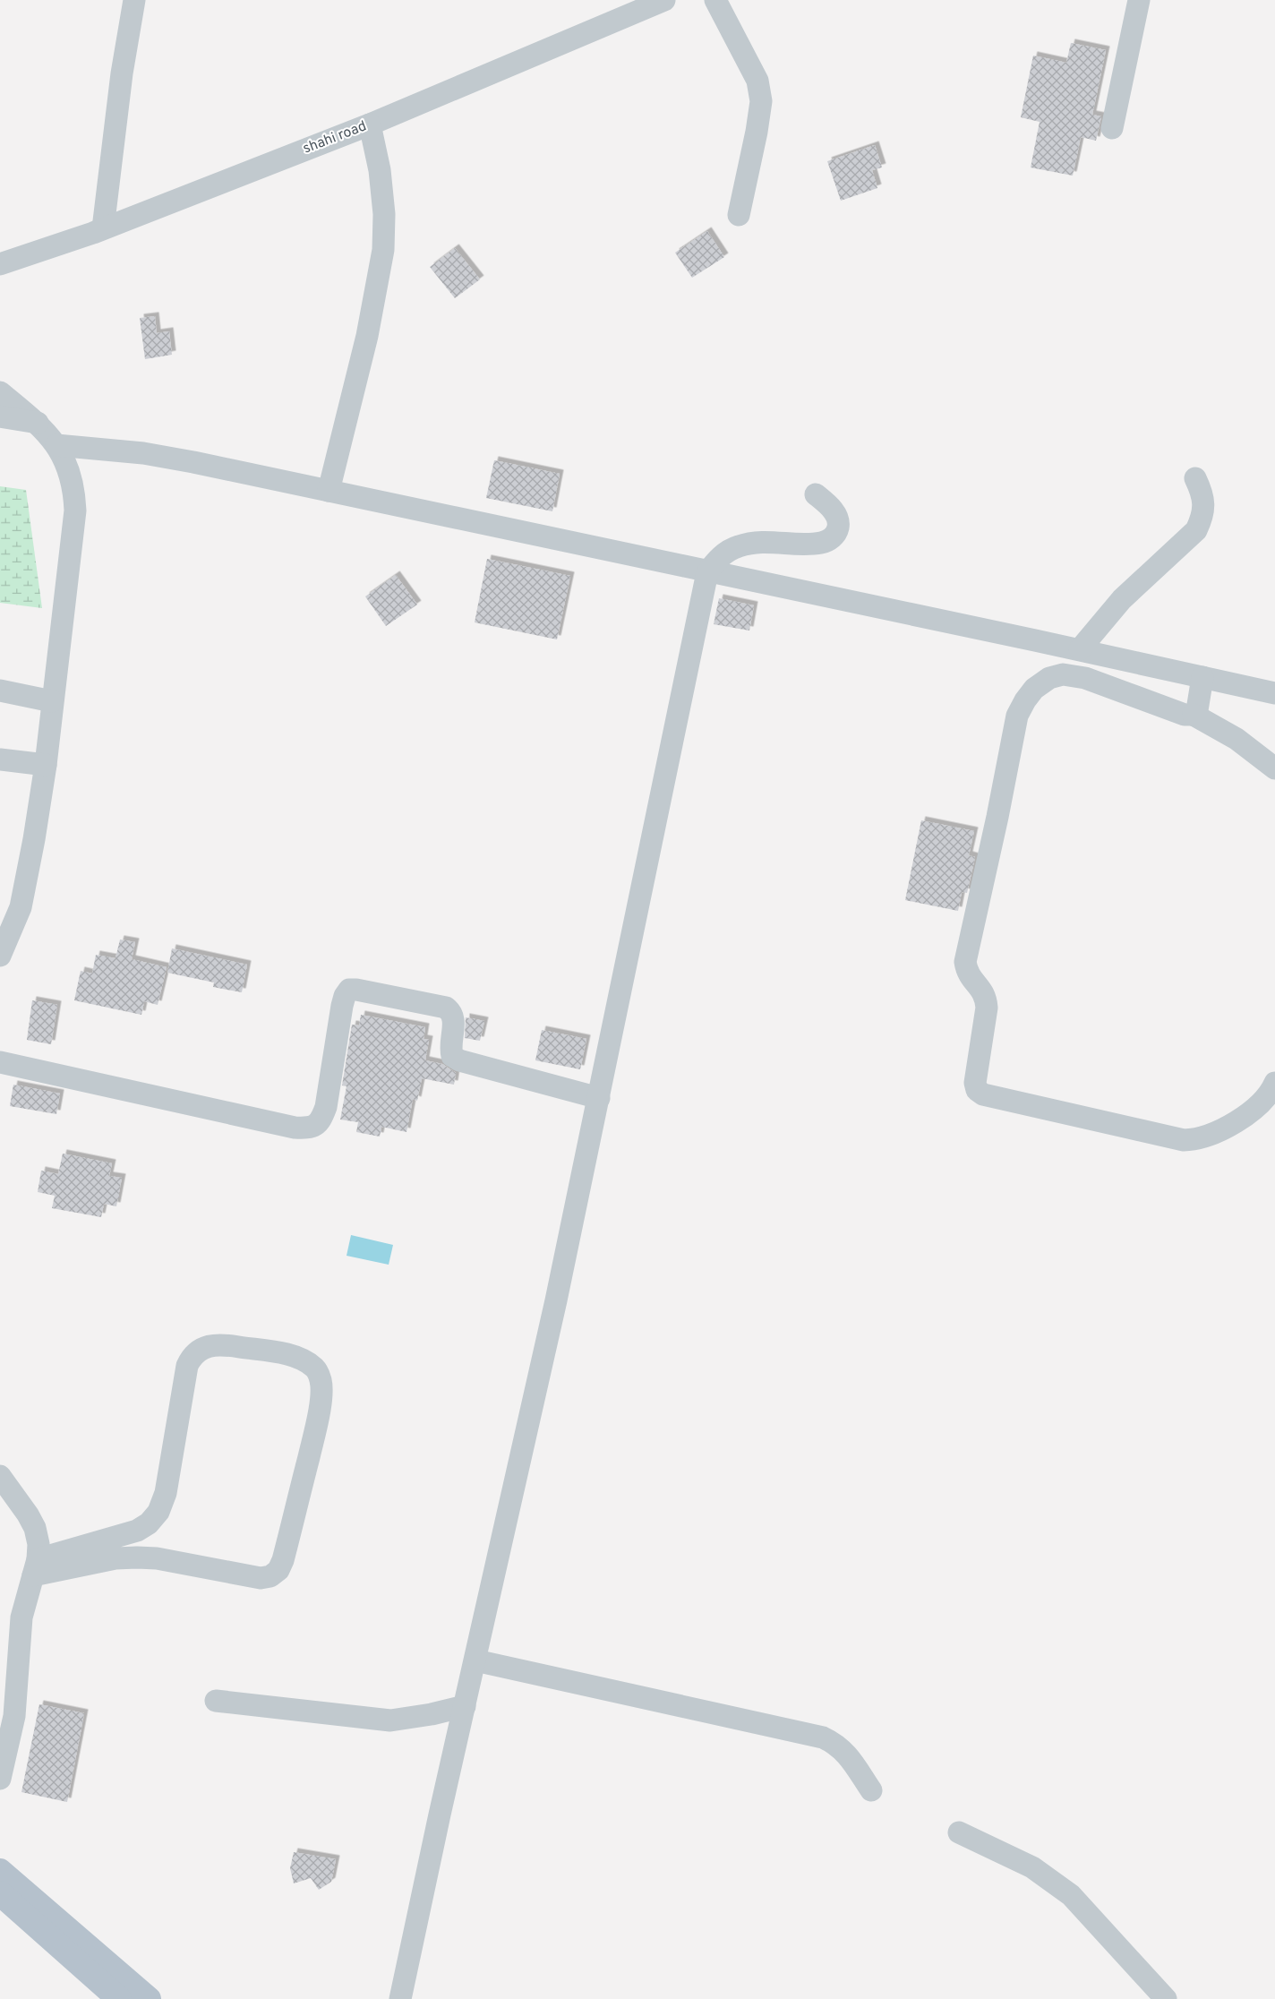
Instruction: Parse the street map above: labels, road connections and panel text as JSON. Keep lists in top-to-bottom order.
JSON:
{
  "streets": {
    "street": ["shahi road"]
  }
}
